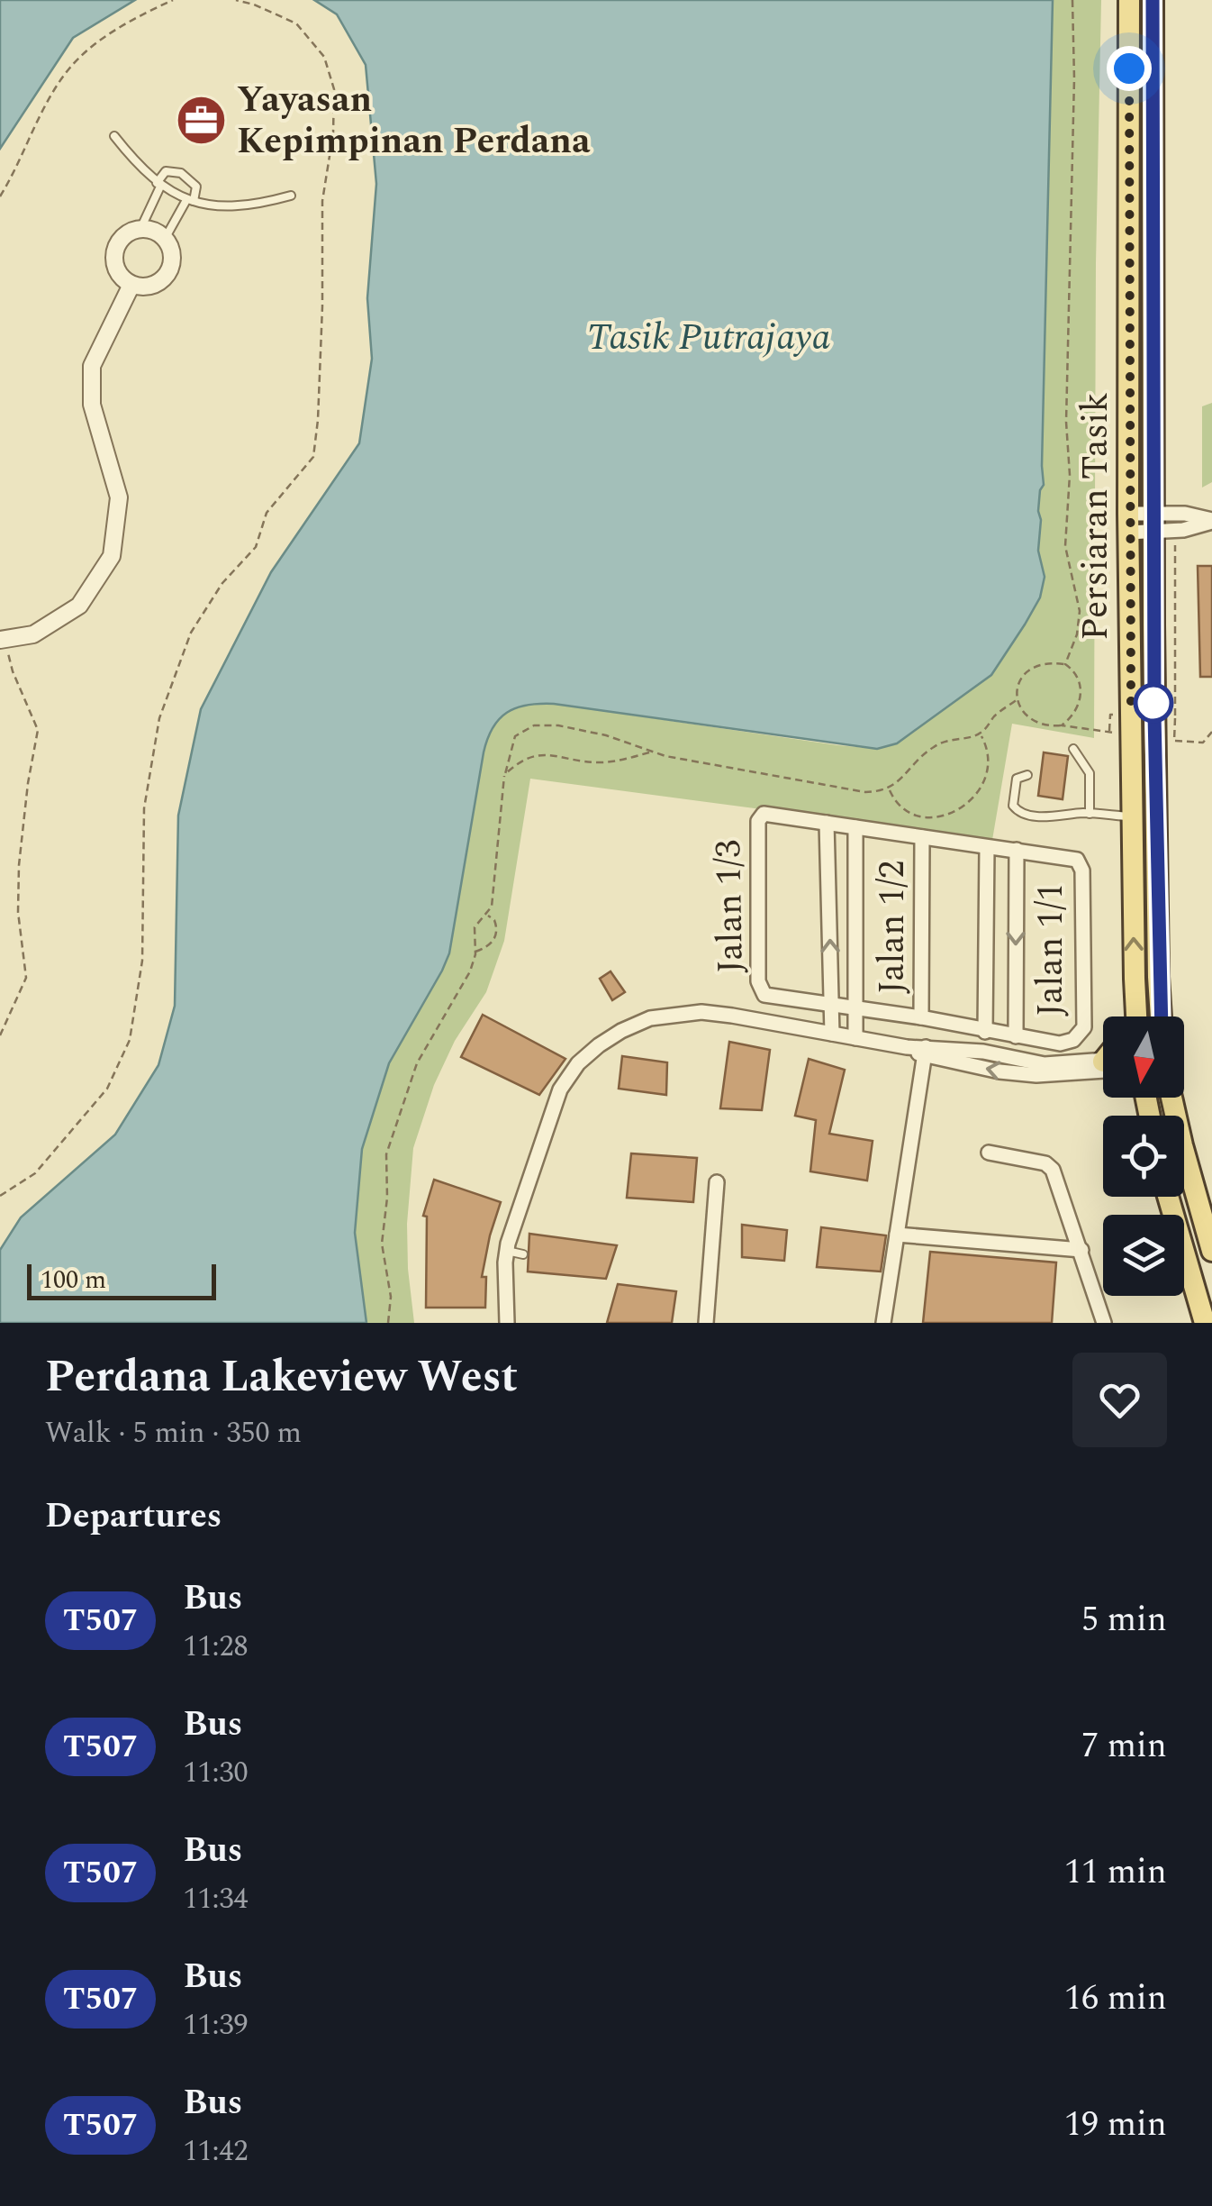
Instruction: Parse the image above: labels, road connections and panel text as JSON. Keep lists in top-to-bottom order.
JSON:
{
  "streets": {
    "main road": ["Persiaran Tasik"],
    "street": ["Jalan 1/3", "Jalan 1/2", "Jalan 1/1"]
  },
  "water": ["Tasik Putrajaya"],
  "places": {
    "office": ["Yayasan Kepimpinan Perdana"]
  },
  "lines": ["bus line T507"],
  "scale_bar": "100 m",
  "north": "bottom",
  "page": {
    "scale": "100 m",
    "heading": [
      ["Perdana Lakeview West", "Walk · 5 min · 350 m"],
      "Departures"
    ],
    "list": [
      {
        "mark": "T507",
        "name": "Bus",
        "note": "11:28",
        "value": "5 min"
      },
      {
        "mark": "T507",
        "name": "Bus",
        "note": "11:30",
        "value": "7 min"
      },
      {
        "mark": "T507",
        "name": "Bus",
        "note": "11:34",
        "value": "11 min"
      },
      {
        "mark": "T507",
        "name": "Bus",
        "note": "11:39",
        "value": "16 min"
      },
      {
        "mark": "T507",
        "name": "Bus",
        "note": "11:42",
        "value": "19 min"
      }
    ]
  }
}
